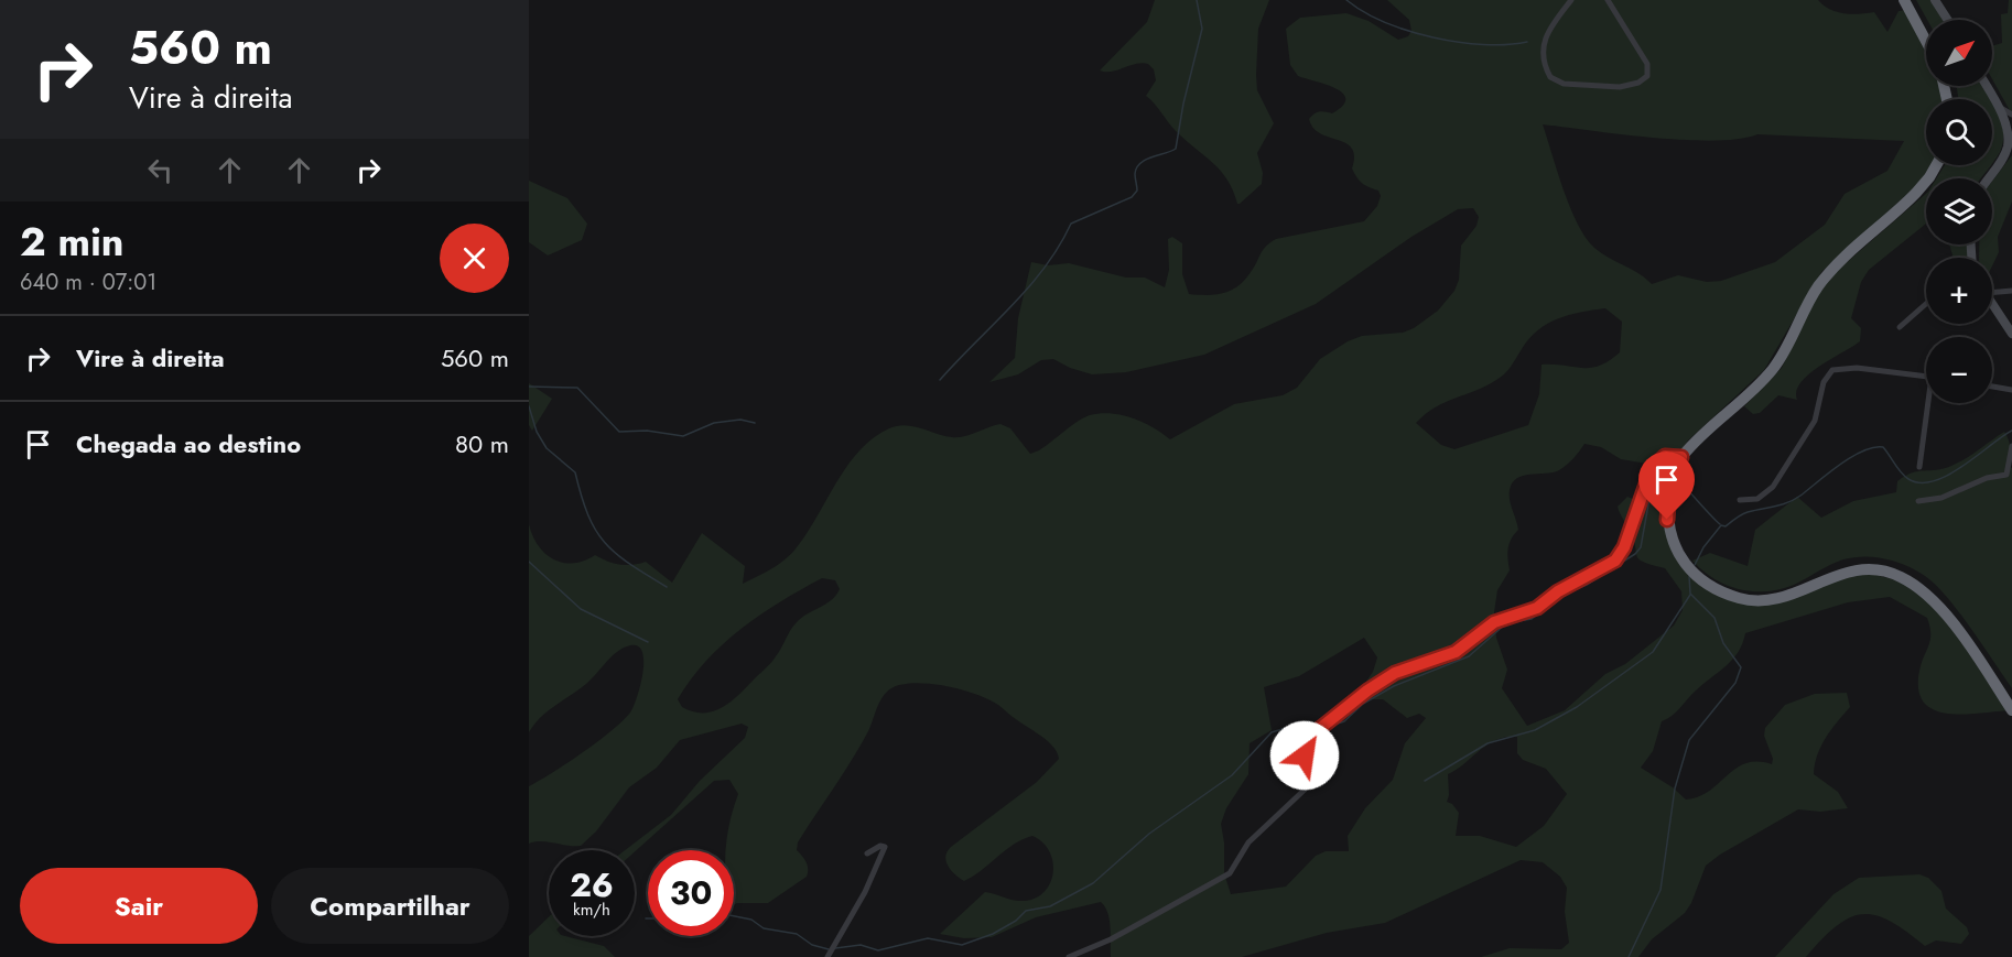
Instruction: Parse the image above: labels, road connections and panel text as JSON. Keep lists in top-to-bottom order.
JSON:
{
  "north": "top right",
  "page": {
    "turn": ["560 m", "Vire à direita"],
    "map_buttons": ["+", "−"],
    "heading": ["2 min", "640 m · 07:01"],
    "list": [
      {
        "name": "Vire à direita",
        "value": "560 m"
      },
      {
        "name": "Chegada ao destino",
        "value": "80 m"
      }
    ],
    "speed": "26 km/h",
    "limit": "30",
    "buttons": ["Sair", "Compartilhar"]
  }
}
